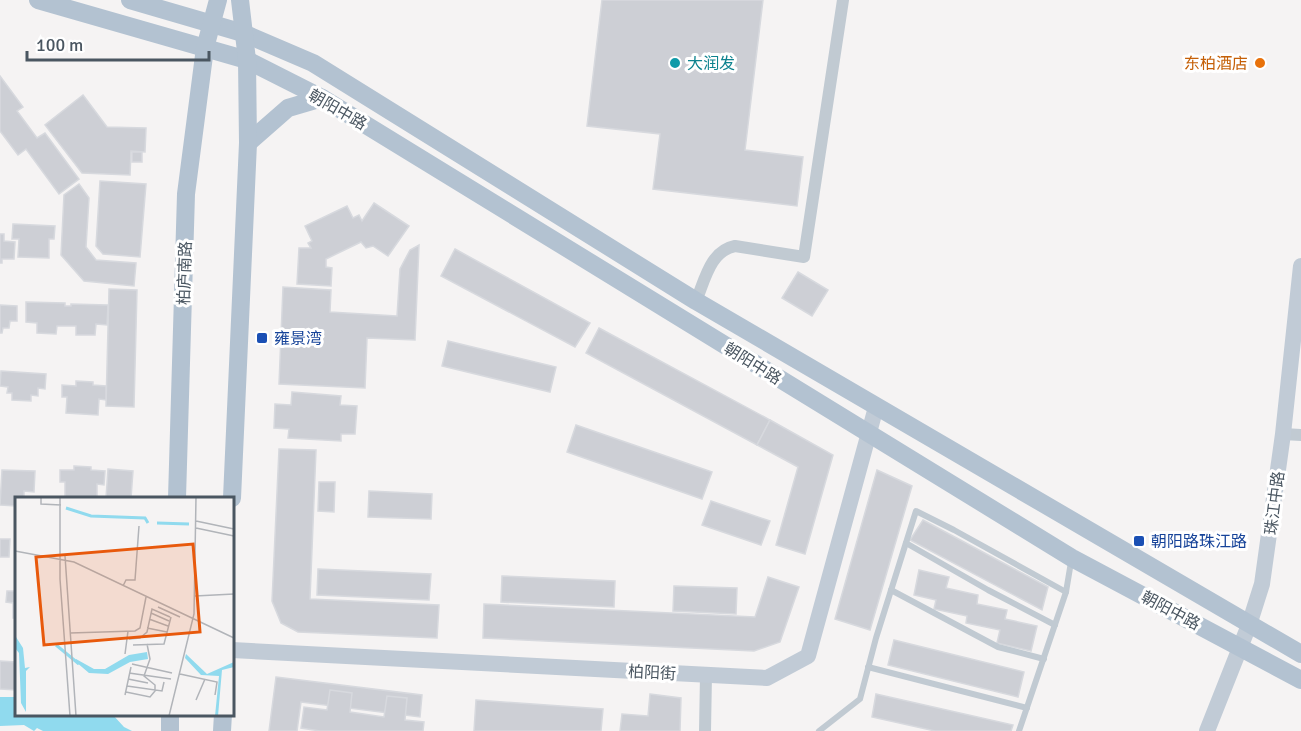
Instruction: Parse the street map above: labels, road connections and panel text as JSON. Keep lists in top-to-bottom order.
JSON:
{
  "streets": {
    "main road": ["朝阳中路", "柏庐南路"],
    "street": ["珠江中路", "柏阳街"]
  },
  "crossings": [
    ["朝阳中路", "柏庐南路"],
    ["朝阳中路", "珠江中路"],
    ["朝阳中路", "柏阳街"]
  ],
  "places": {
    "other": ["大润发", "东柏酒店"],
    "transit": ["雍景湾", "朝阳路珠江路"]
  },
  "scale_bar": "100 m"
}
